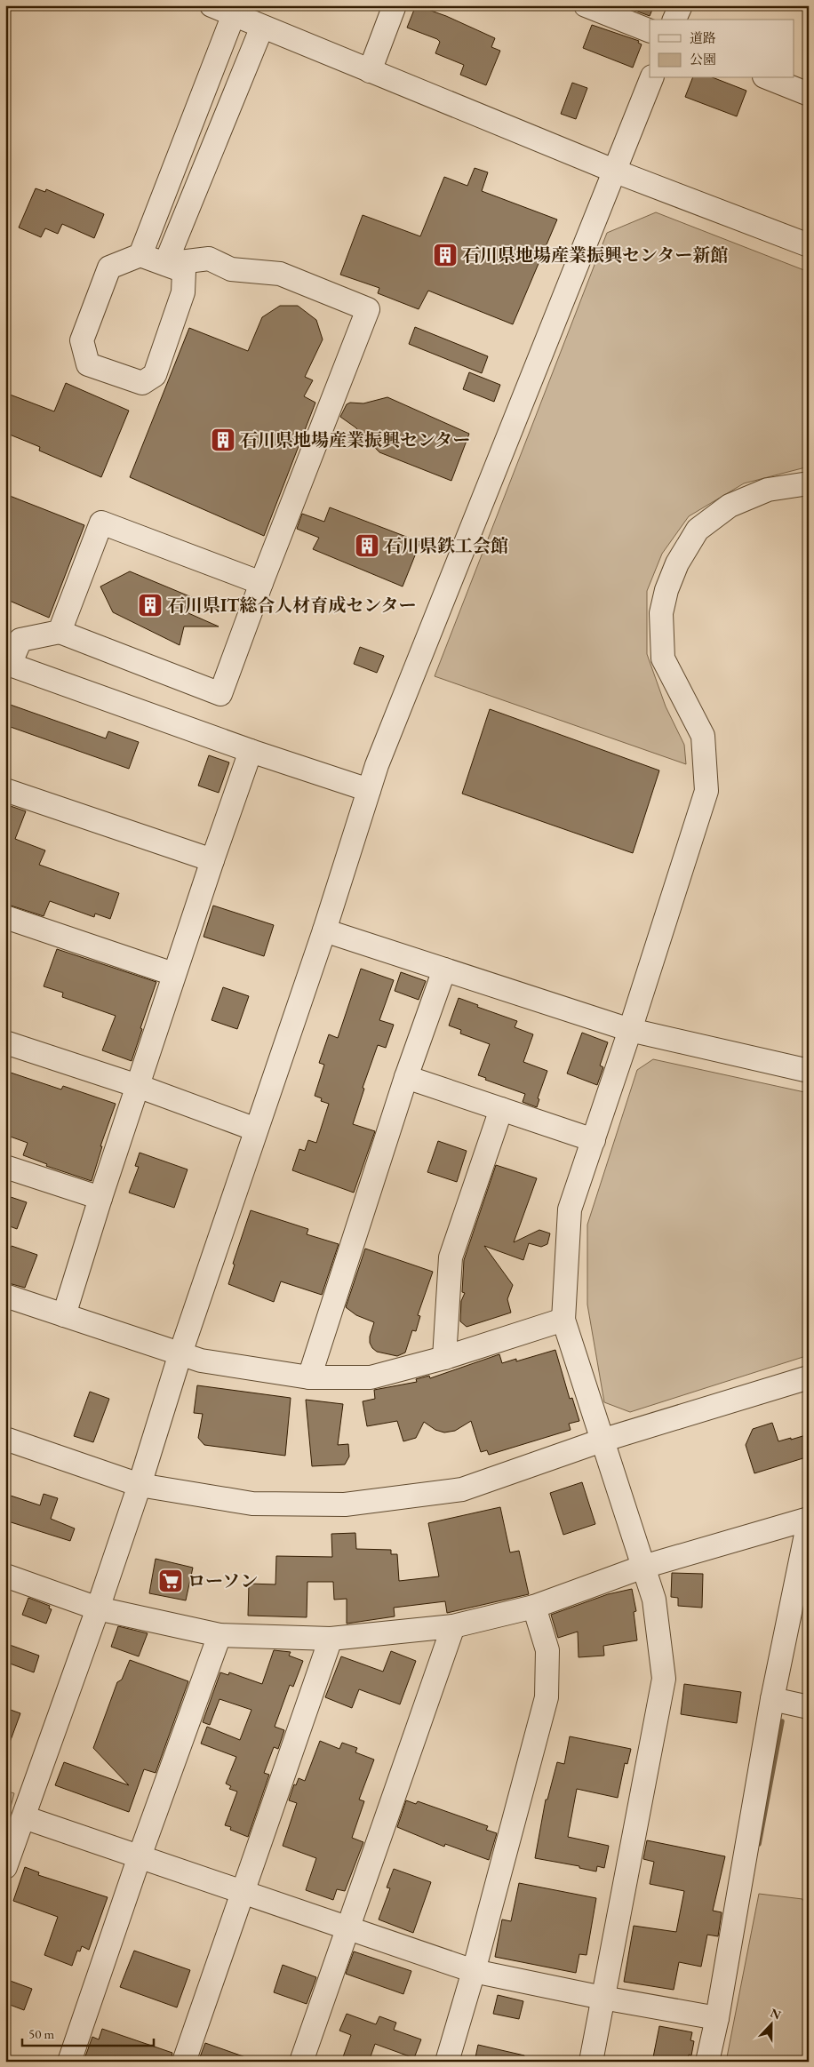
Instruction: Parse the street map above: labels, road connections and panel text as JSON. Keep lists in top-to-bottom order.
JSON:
{
  "places": {
    "building": [
      "石川県地場産業振興センター新館",
      "石川県地場産業振興センター",
      "石川県鉄工会館",
      "石川県IT総合人材育成センター"
    ],
    "supermarket": ["ローソン"]
  },
  "legend": ["道路", "公園"],
  "scale_bar": "50 m",
  "north": "top"
}
